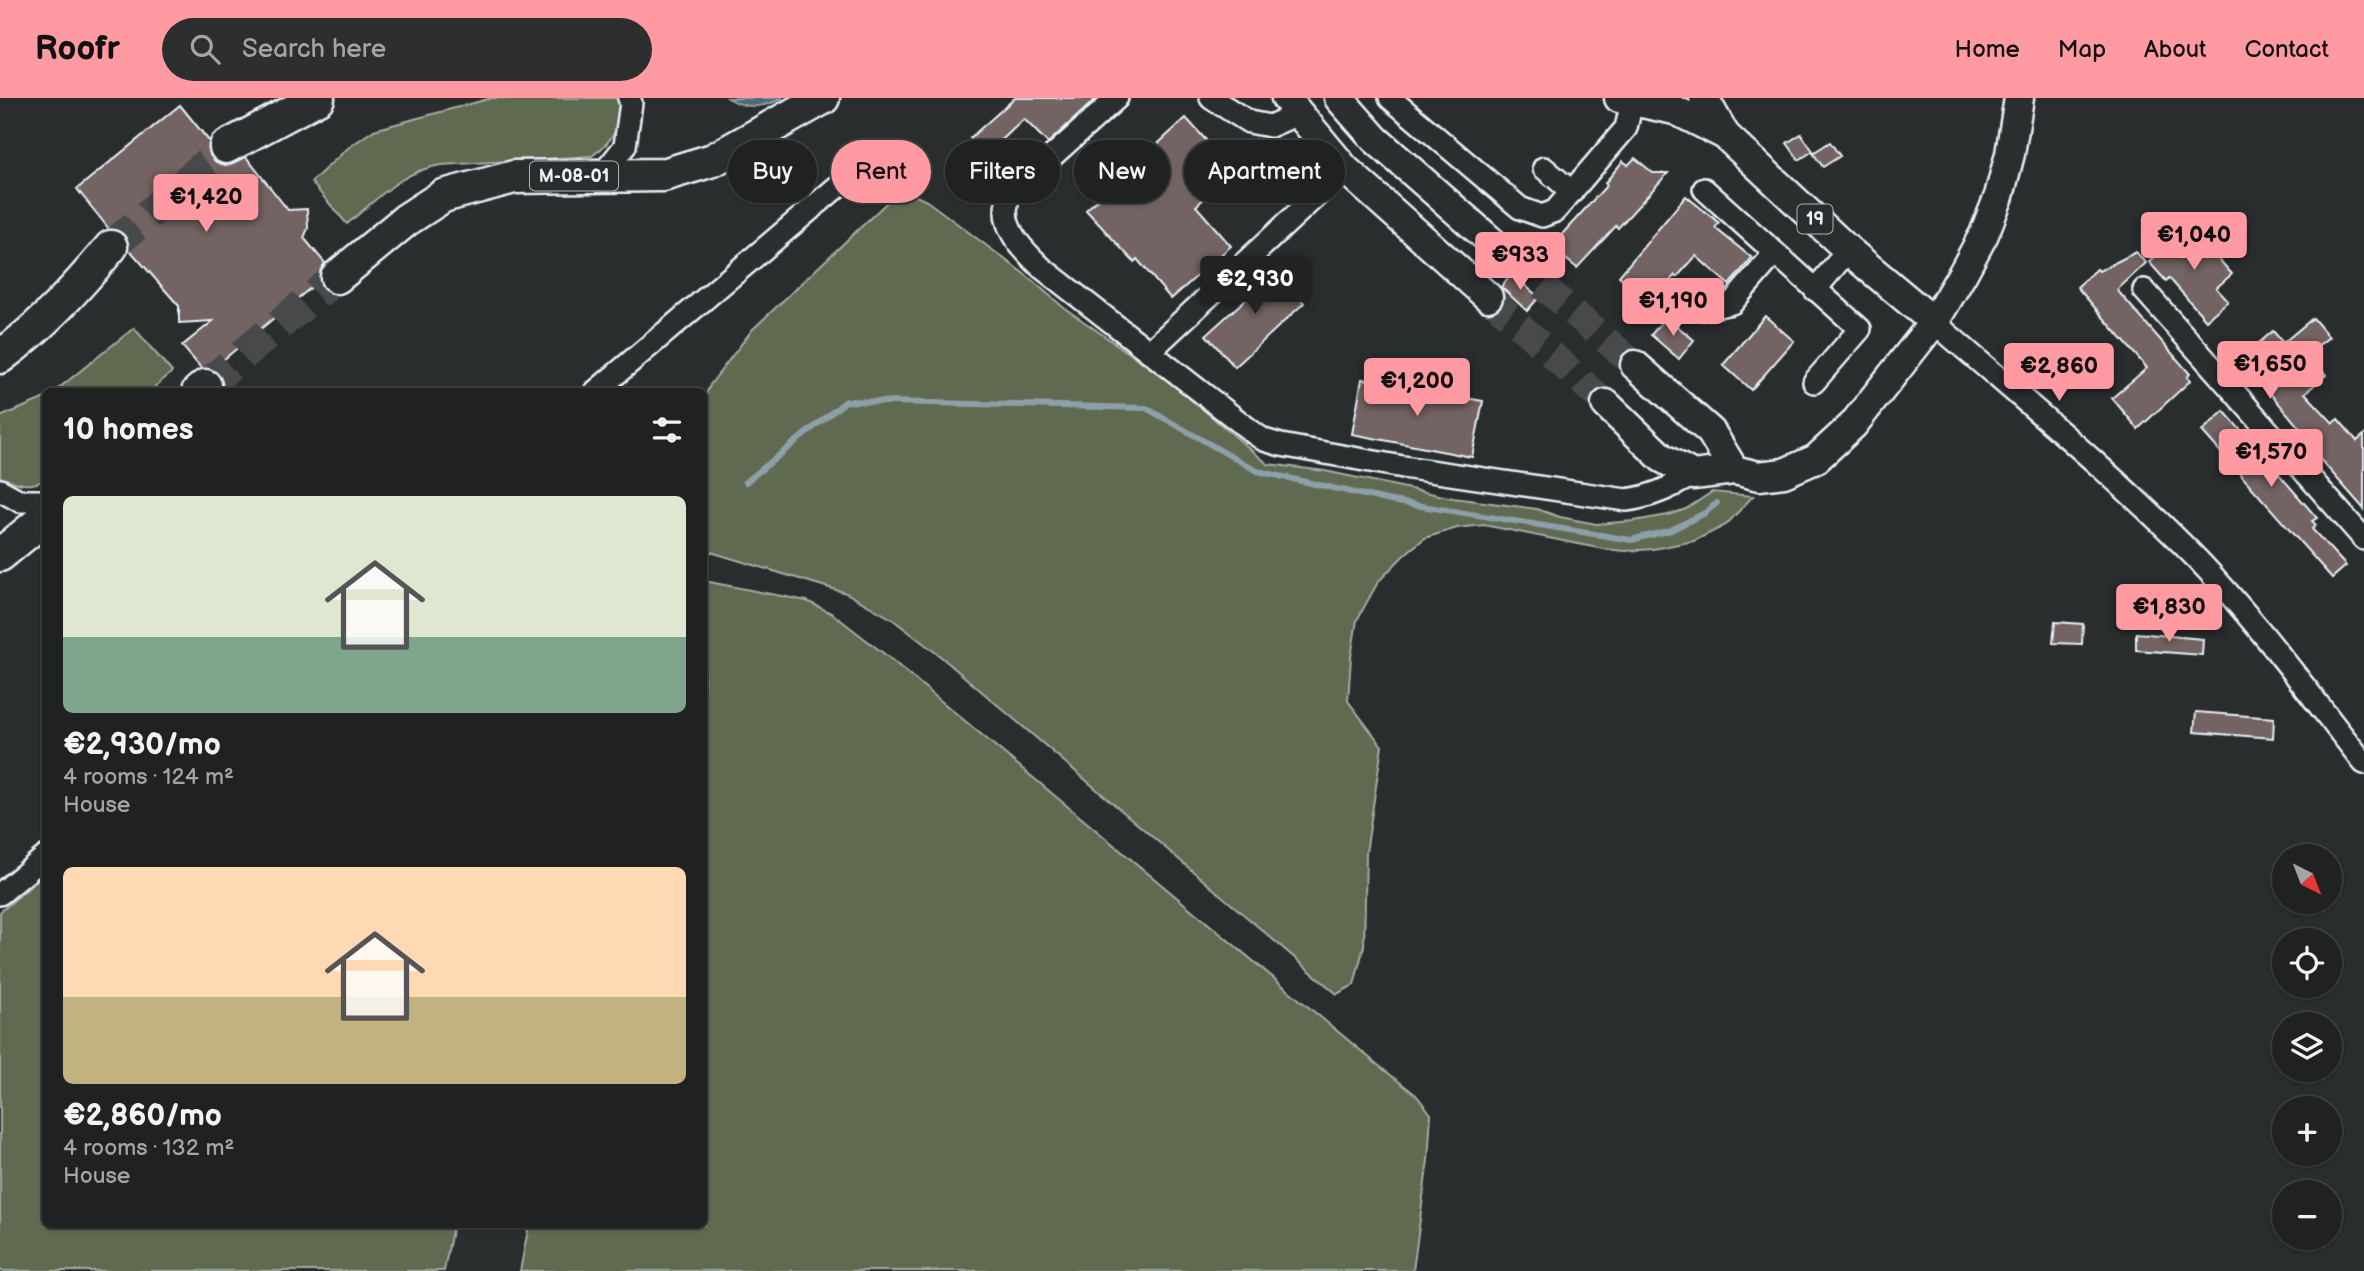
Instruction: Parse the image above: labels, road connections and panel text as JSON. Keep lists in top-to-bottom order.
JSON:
{
  "streets": {
    "highway": ["М-08-01"],
    "main road": ["19"]
  },
  "north": "bottom right",
  "page": {
    "header": "Roofr",
    "search": "Search here",
    "nav": [
      "Home",
      "Map",
      "About",
      "Contact"
    ],
    "chip": [
      "Buy",
      "Rent",
      "Filters",
      "New",
      "Apartment"
    ],
    "price": [
      "€1,420",
      "€1,040",
      "€933",
      "€2,930",
      "€1,190",
      "€1,650",
      "€2,860",
      "€1,200",
      "€1,570",
      "€1,830"
    ],
    "heading": "10 homes",
    "list": [
      {
        "name": "€2,930/mo",
        "note": "4 rooms · 124 m² · House"
      },
      {
        "name": "€2,860/mo",
        "note": "4 rooms · 132 m² · House"
      }
    ],
    "map_buttons": ["+", "−"]
  }
}
